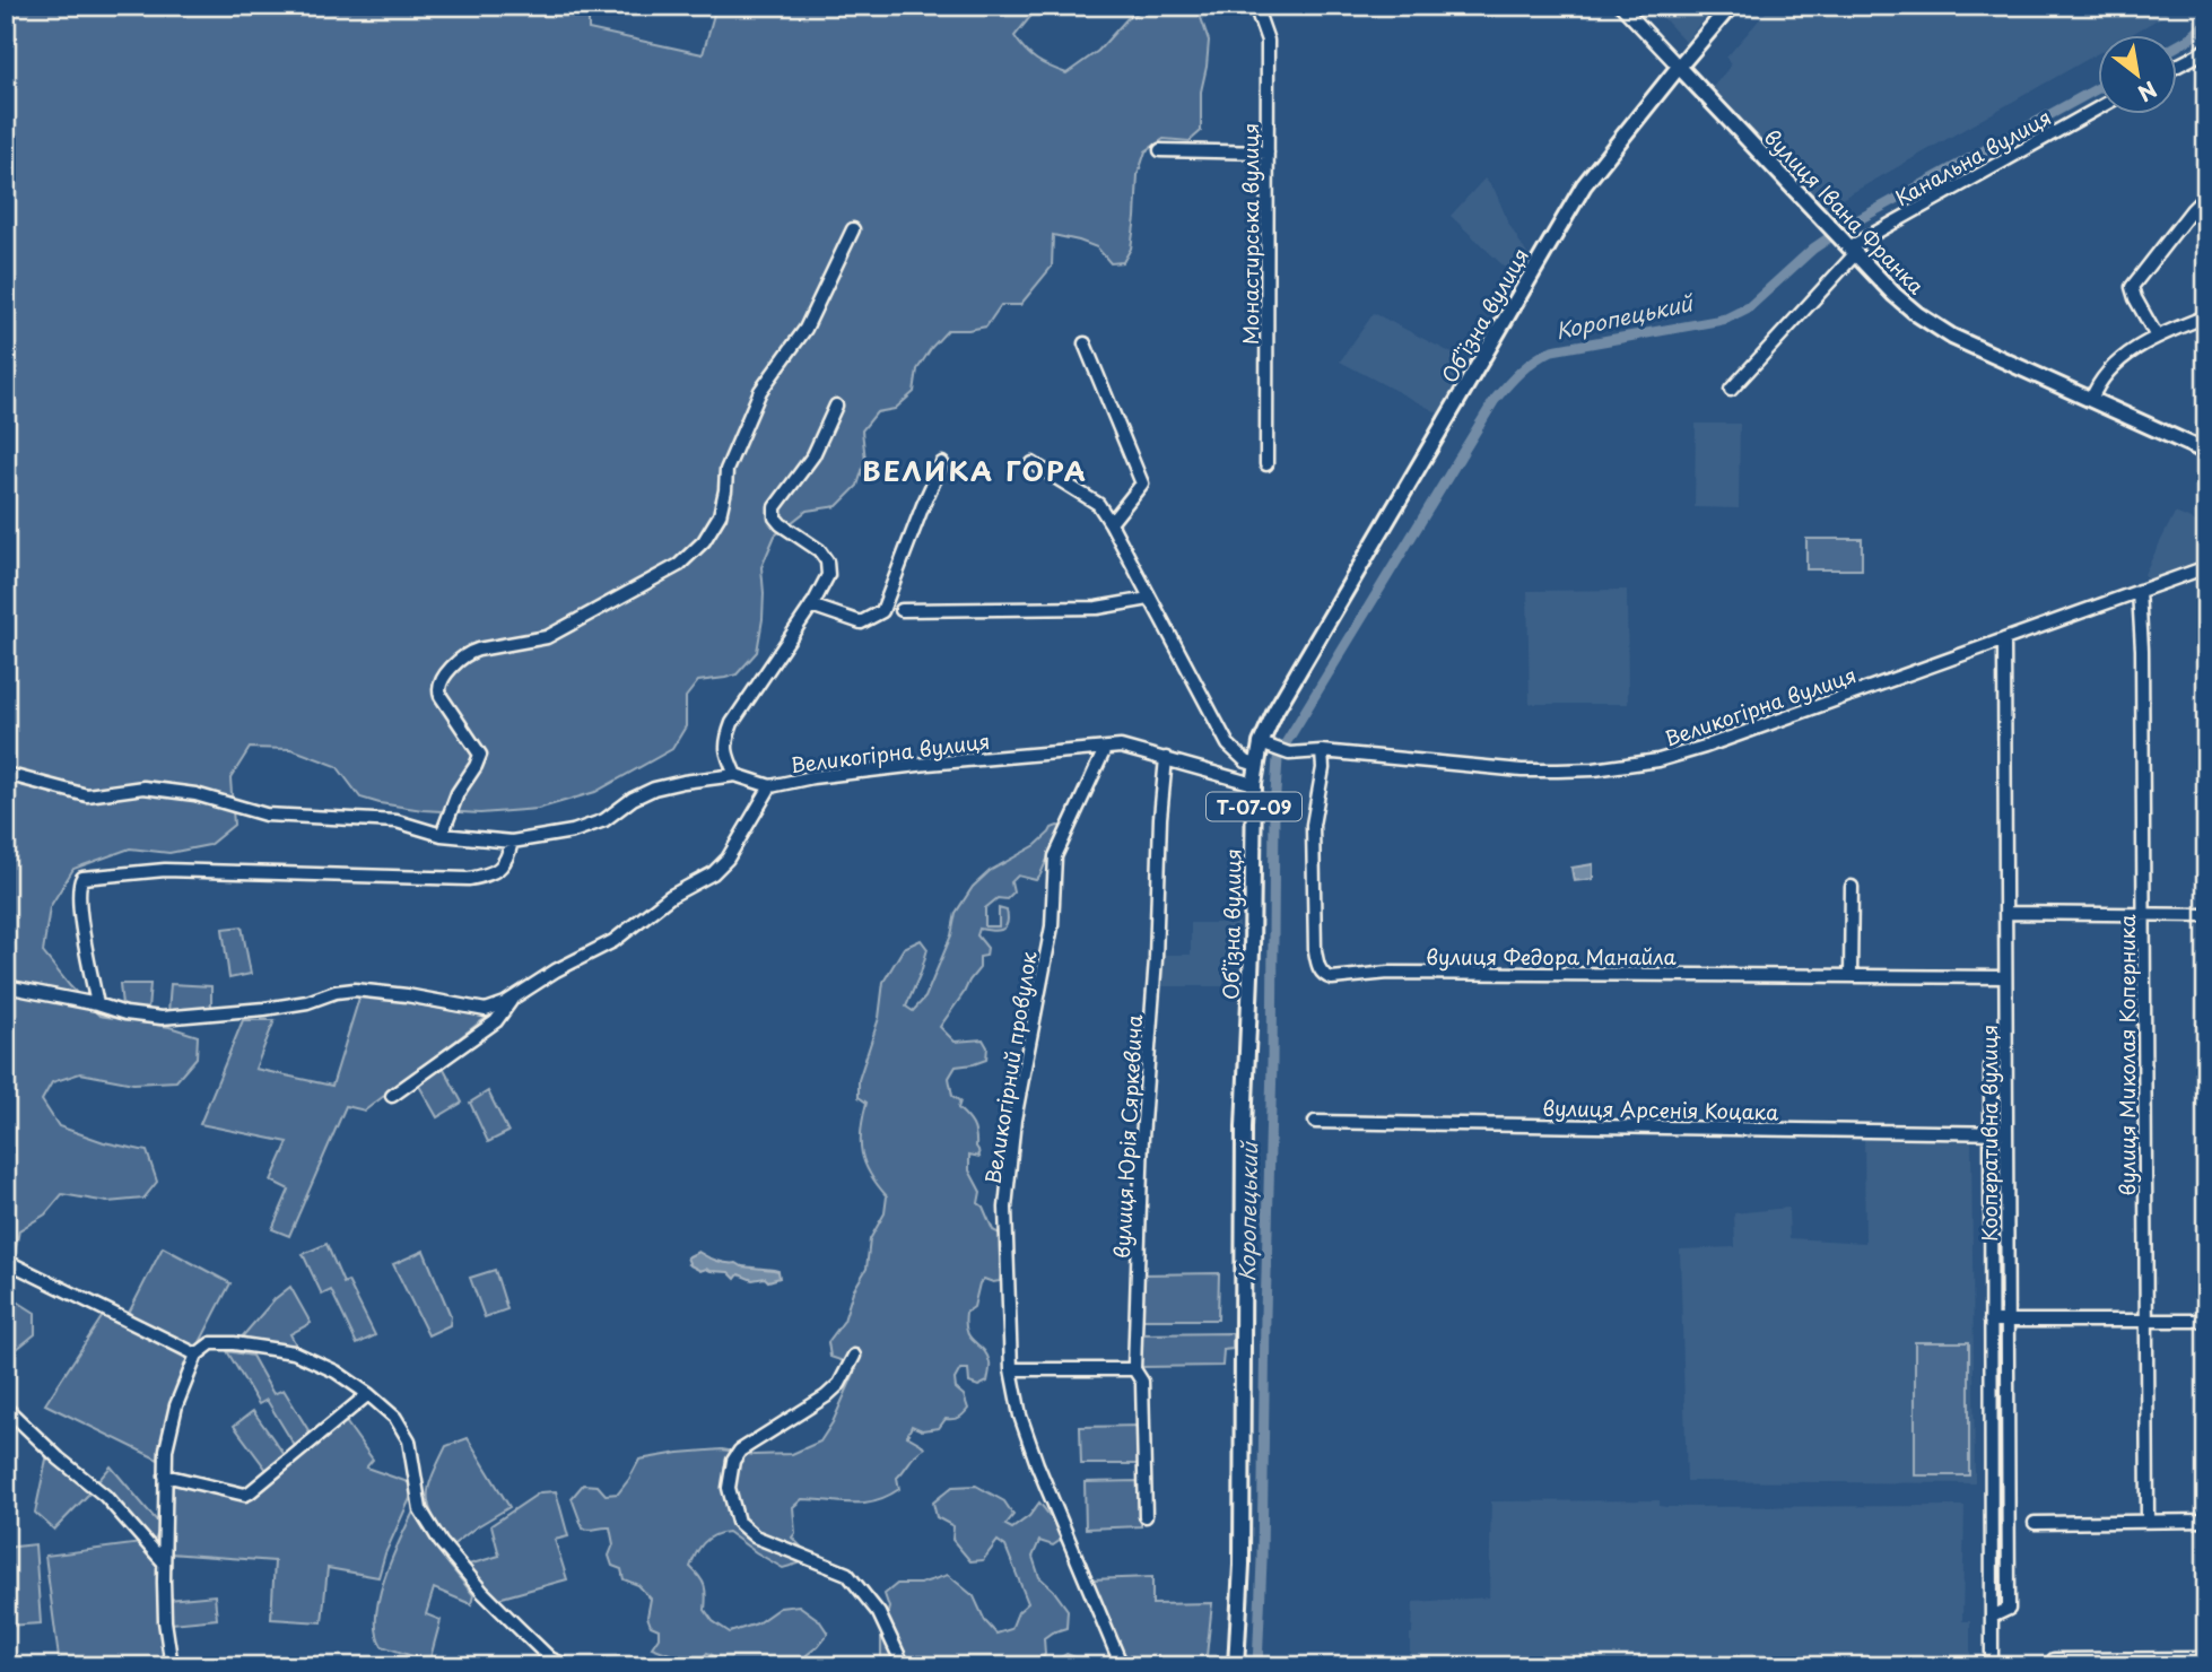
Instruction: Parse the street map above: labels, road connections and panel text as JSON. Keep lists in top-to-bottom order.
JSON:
{
  "streets": {
    "main road": ["вулиця Івана Франка", "Обʼїзна вулиця", "Т-07-09"],
    "street": [
      "Канальна вулиця",
      "Монастирська вулиця",
      "Великогірна вулиця",
      "вулиця Федора Манайла",
      "вулиця Миколая Коперника",
      "Великогірний провулок",
      "вулиця Арсенія Коцака",
      "Кооперативна вулиця",
      "вулиця Юрія Сяркевича"
    ]
  },
  "crossings": [
    ["Канальна вулиця", "вулиця Івана Франка"],
    ["вулиця Івана Франка", "Обʼїзна вулиця"],
    ["вулиця Івана Франка", "Т-07-09"],
    ["Обʼїзна вулиця", "Великогірна вулиця"],
    ["Обʼїзна вулиця", "Т-07-09"],
    ["Великогірна вулиця", "вулиця Федора Манайла"],
    ["Великогірна вулиця", "вулиця Миколая Коперника"],
    ["Великогірна вулиця", "Великогірний провулок"],
    ["Великогірна вулиця", "Кооперативна вулиця"],
    ["Великогірна вулиця", "вулиця Юрія Сяркевича"],
    ["вулиця Федора Манайла", "Кооперативна вулиця"],
    ["вулиця Арсенія Коцака", "Кооперативна вулиця"]
  ],
  "districts": ["ВЕЛИКА ГОРА"],
  "water": ["Коропецький"],
  "north": "bottom right"
}
